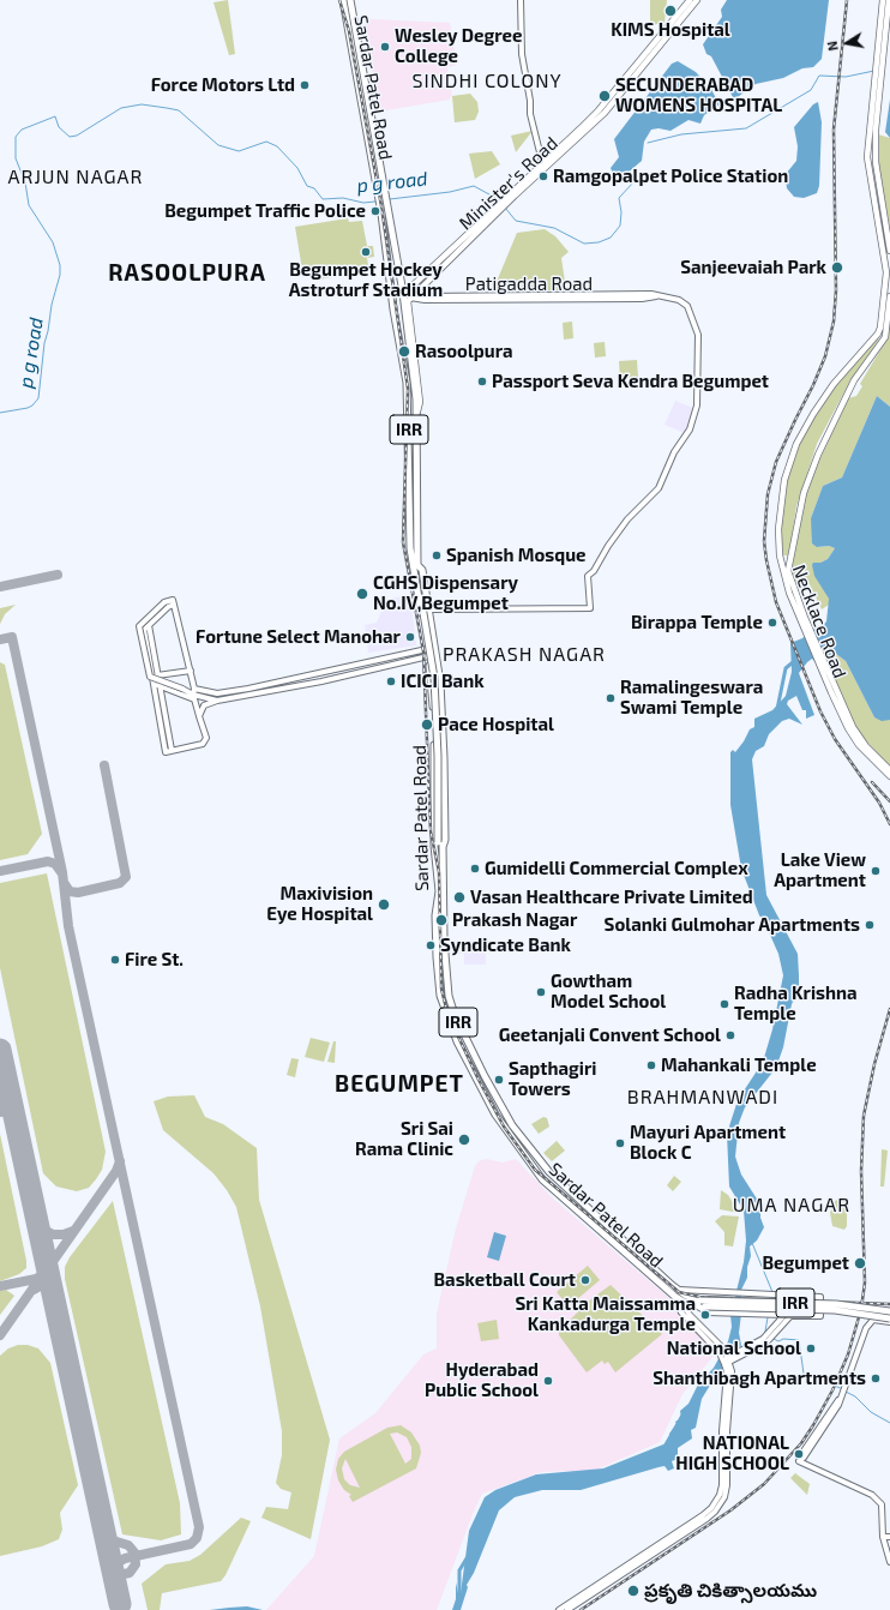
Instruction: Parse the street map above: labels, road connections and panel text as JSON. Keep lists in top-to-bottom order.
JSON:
{
  "streets": {
    "main road": [
      "Sardar Patel Road",
      "Minister's Road",
      "IRR",
      "Necklace Road"
    ],
    "street": ["Patigadda Road"]
  },
  "crossings": [
    ["Sardar Patel Road", "Minister's Road"],
    ["Sardar Patel Road", "Patigadda Road"],
    ["Sardar Patel Road", "IRR"],
    ["Minister's Road", "Patigadda Road"]
  ],
  "districts": [
    "SINDHI COLONY",
    "ARJUN NAGAR",
    "RASOOLPURA",
    "PRAKASH NAGAR",
    "BEGUMPET",
    "BRAHMANWADI",
    "UMA NAGAR"
  ],
  "water": ["p g road"],
  "places": [
    "KIMS Hospital",
    "Wesley Degree College",
    "Force Motors Ltd",
    "SECUNDERABAD WOMENS HOSPITAL",
    "Ramgopalpet Police Station",
    "Begumpet Traffic Police",
    "Begumpet Hockey Astroturf Stadium",
    "Sanjeevaiah Park",
    "Rasoolpura",
    "Passport Seva Kendra Begumpet",
    "Spanish Mosque",
    "CGHS Dispensary No.IV,Begumpet",
    "Birappa Temple",
    "Fortune Select Manohar",
    "ICICI Bank",
    "Ramalingeswara Swami Temple",
    "Pace Hospital",
    "Gumidelli Commercial Complex",
    "Lake View Apartment",
    "Vasan Healthcare Private Limited",
    "Maxivision Eye Hospital",
    "Prakash Nagar",
    "Solanki Gulmohar Apartments",
    "Syndicate Bank",
    "Fire St.",
    "Gowtham Model School",
    "Radha Krishna Temple",
    "Geetanjali Convent School",
    "Mahankali Temple",
    "Sapthagiri Towers",
    "Sri Sai Rama Clinic",
    "Mayuri Apartment Block C",
    "Begumpet",
    "Basketball Court",
    "Sri Katta Maissamma Kankadurga Temple",
    "National School",
    "Shanthibagh Apartments",
    "Hyderabad Public School",
    "NATIONAL HIGH SCHOOL",
    "ప్రకృతి చికిత్సాలయము"
  ],
  "north": "left"
}
